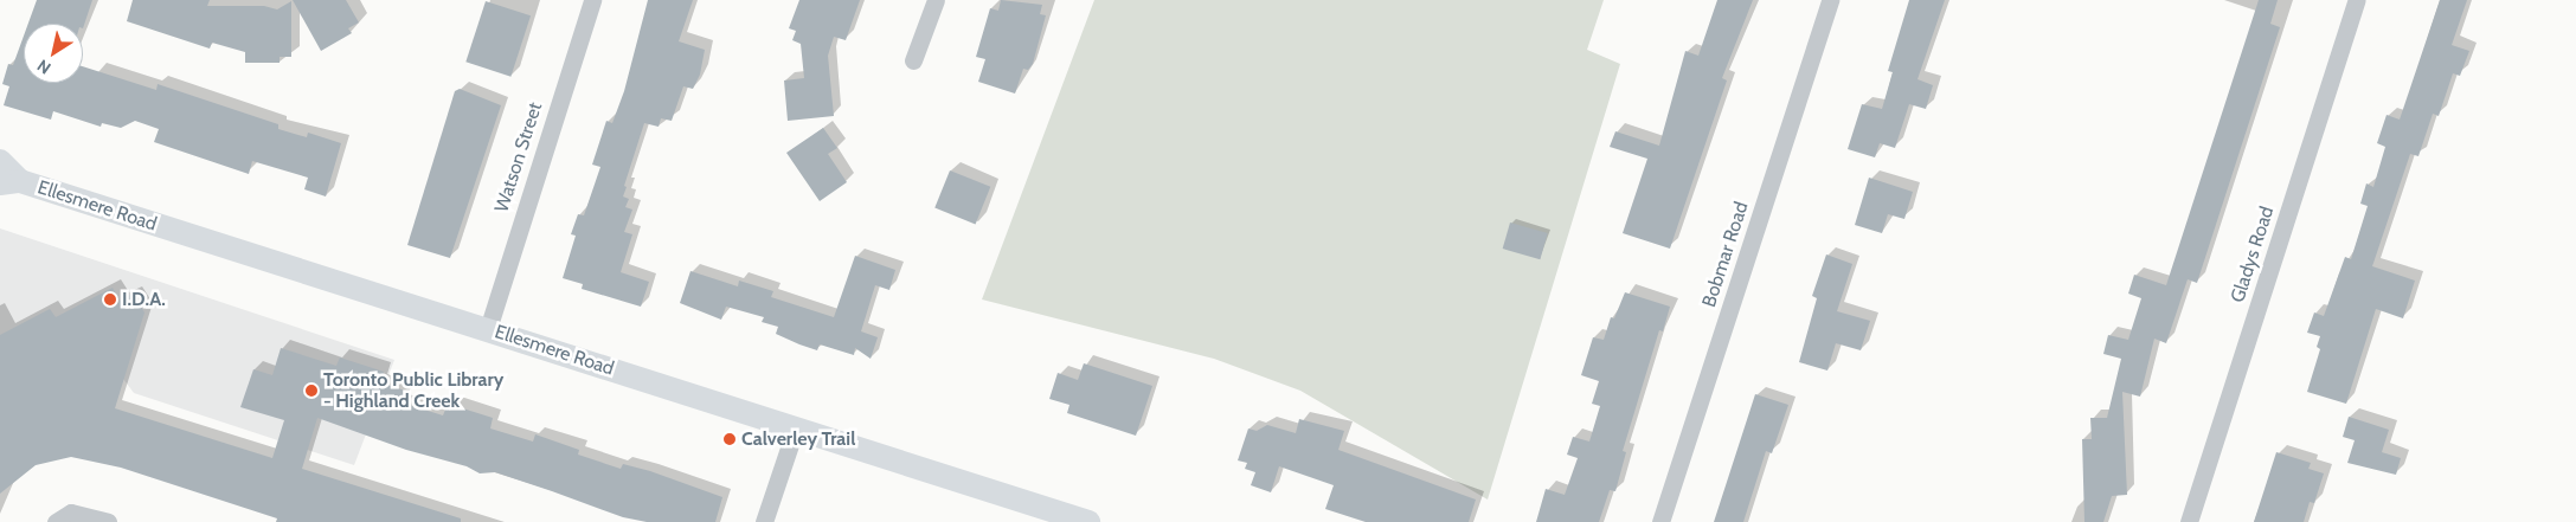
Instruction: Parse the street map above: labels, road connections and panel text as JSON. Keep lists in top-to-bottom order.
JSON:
{
  "streets": {
    "main road": ["Ellesmere Road"],
    "street": ["Watson Street", "Bobmar Road", "Gladys Road"]
  },
  "crossings": [
    ["Watson Street", "Ellesmere Road"]
  ],
  "places": ["I.D.A.", "Toronto Public Library - Highland Creek", "Calverley Trail"],
  "north": "bottom left"
}
